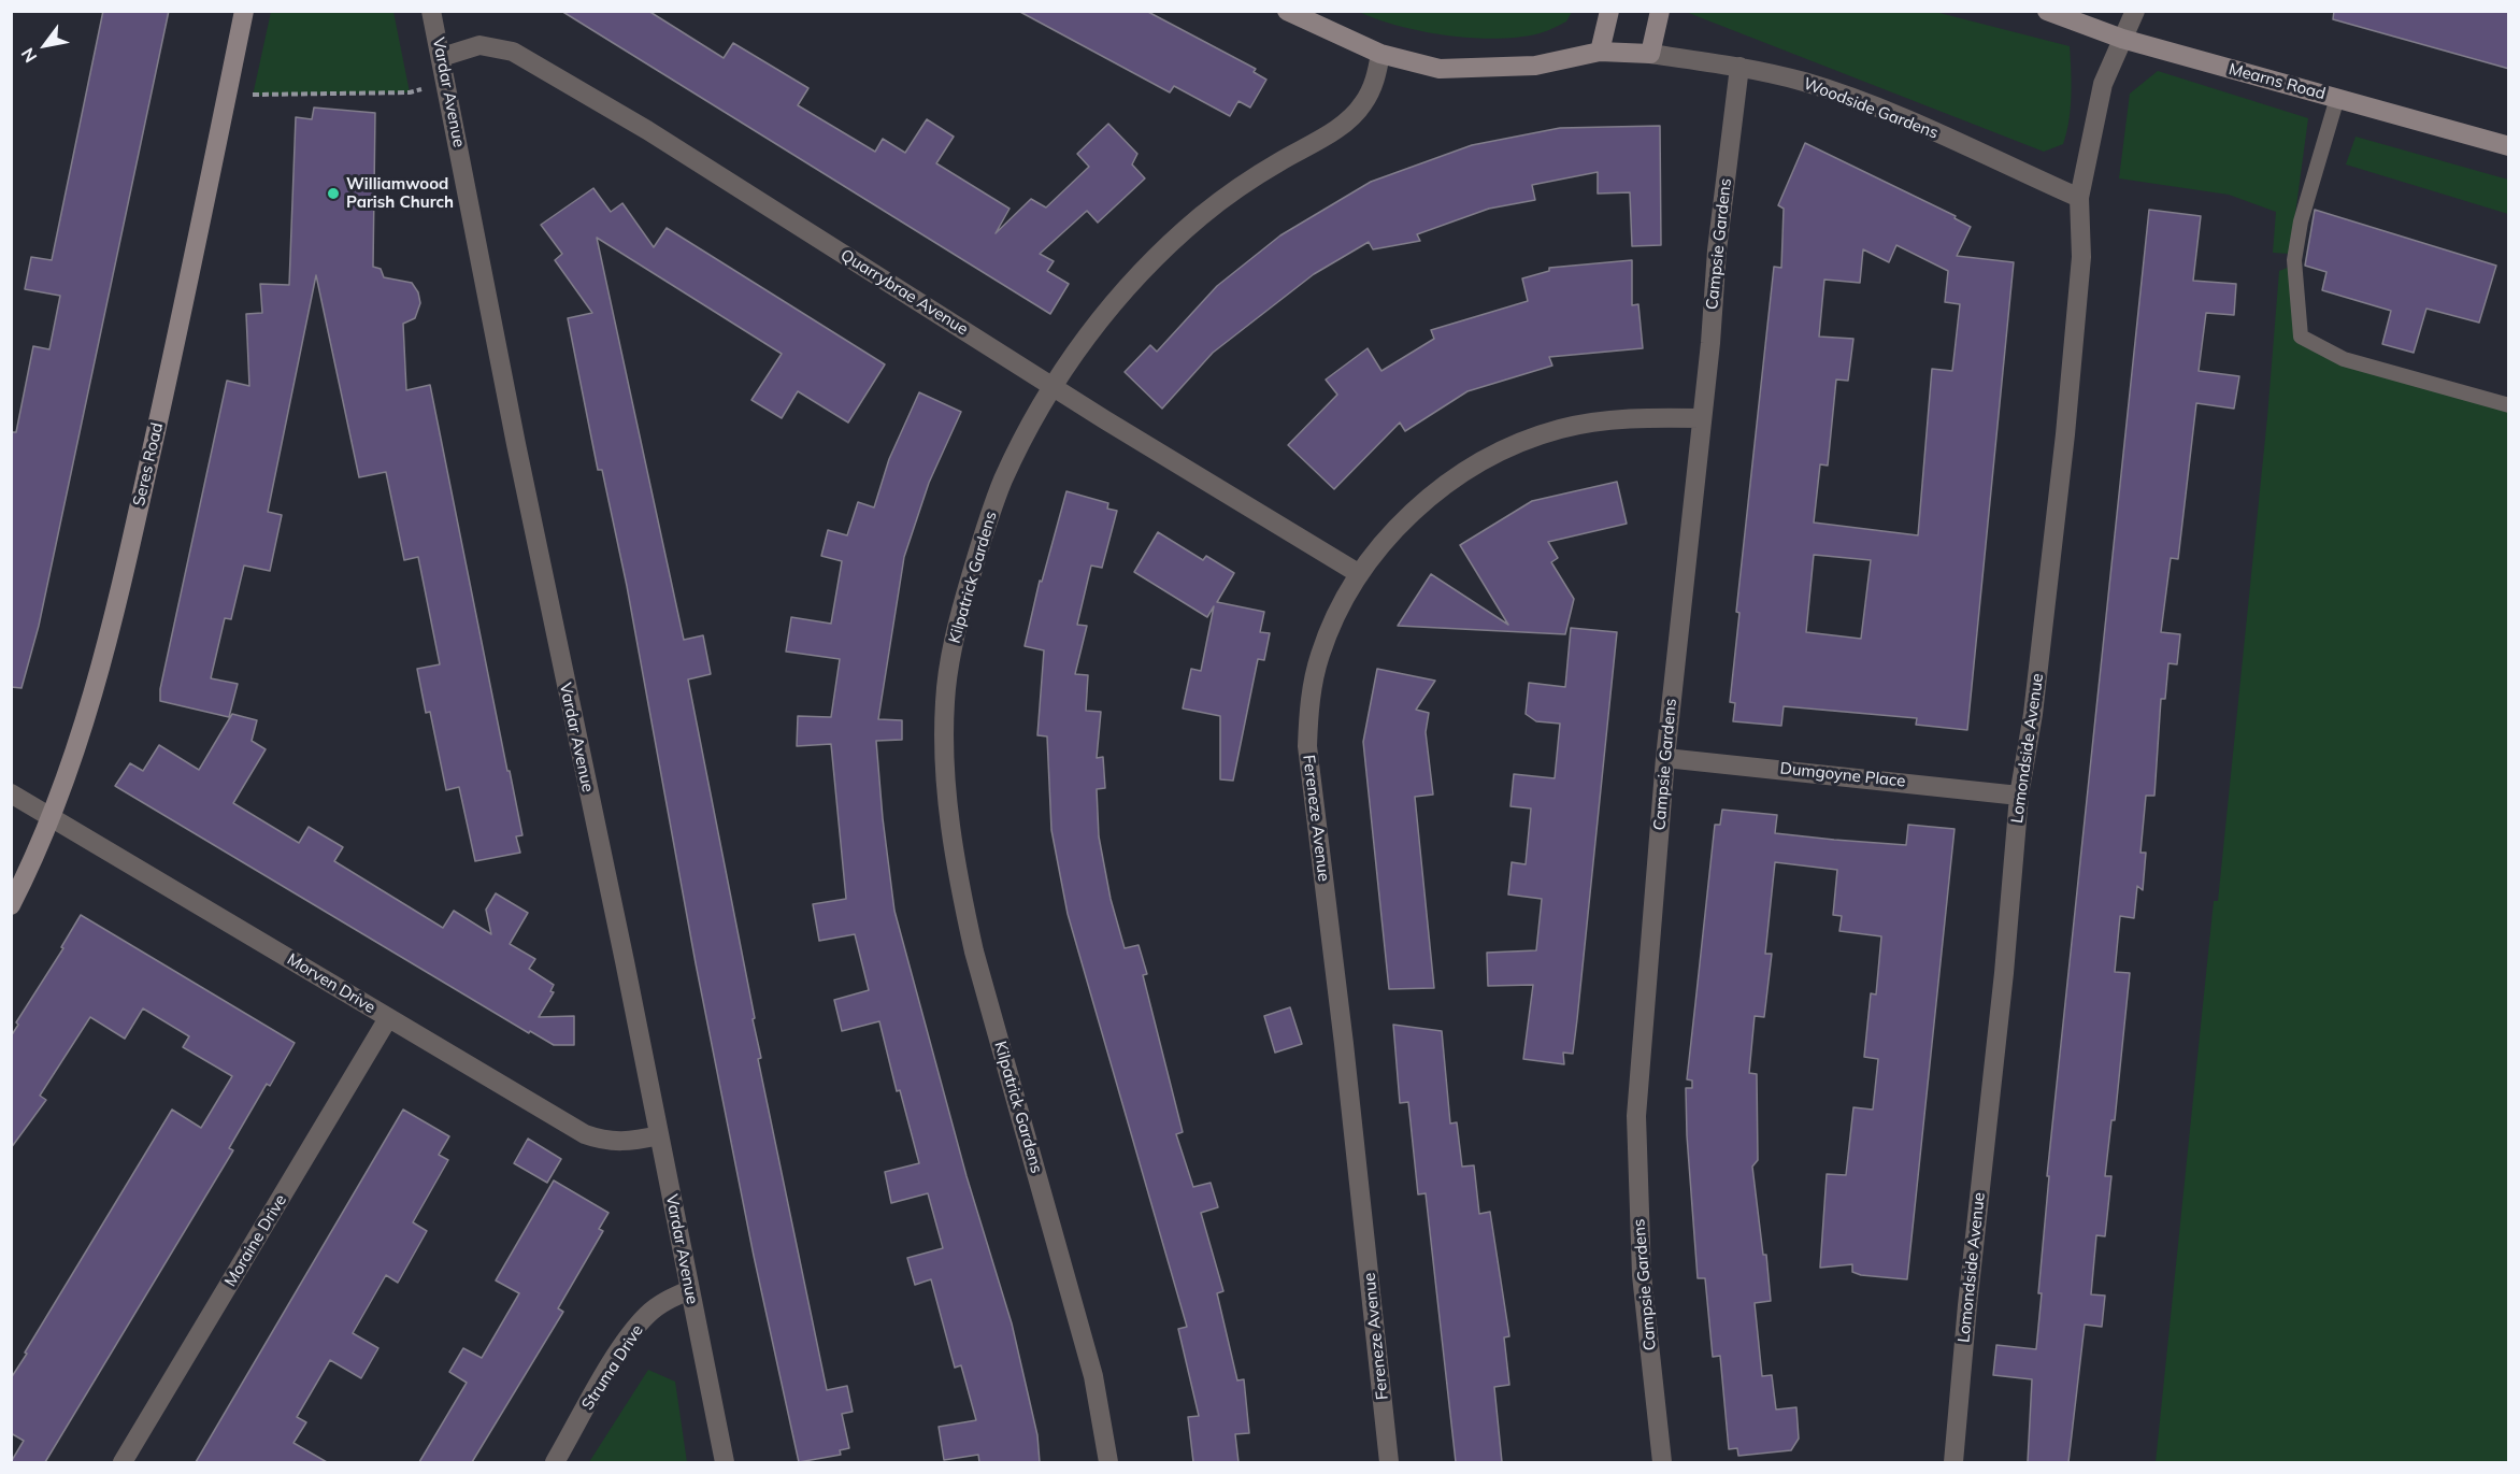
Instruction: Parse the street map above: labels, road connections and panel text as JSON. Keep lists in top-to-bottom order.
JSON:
{
  "streets": {
    "street": [
      "Mearns Road",
      "Vardar Avenue",
      "Woodside Gardens",
      "Campsie Gardens",
      "Quarrybrae Avenue",
      "Seres Road",
      "Kilpatrick Gardens",
      "Lomondside Avenue",
      "Dumgoyne Place",
      "Fereneze Avenue",
      "Morven Drive",
      "Moraine Drive",
      "Struma Drive"
    ]
  },
  "crossings": [
    ["Mearns Road", "Lomondside Avenue"],
    ["Vardar Avenue", "Quarrybrae Avenue"],
    ["Vardar Avenue", "Morven Drive"],
    ["Vardar Avenue", "Struma Drive"],
    ["Woodside Gardens", "Campsie Gardens"],
    ["Woodside Gardens", "Lomondside Avenue"],
    ["Campsie Gardens", "Dumgoyne Place"],
    ["Campsie Gardens", "Fereneze Avenue"],
    ["Quarrybrae Avenue", "Kilpatrick Gardens"],
    ["Quarrybrae Avenue", "Fereneze Avenue"],
    ["Seres Road", "Morven Drive"],
    ["Lomondside Avenue", "Dumgoyne Place"],
    ["Morven Drive", "Moraine Drive"]
  ],
  "places": ["Williamwood Parish Church"],
  "north": "bottom left"
}
